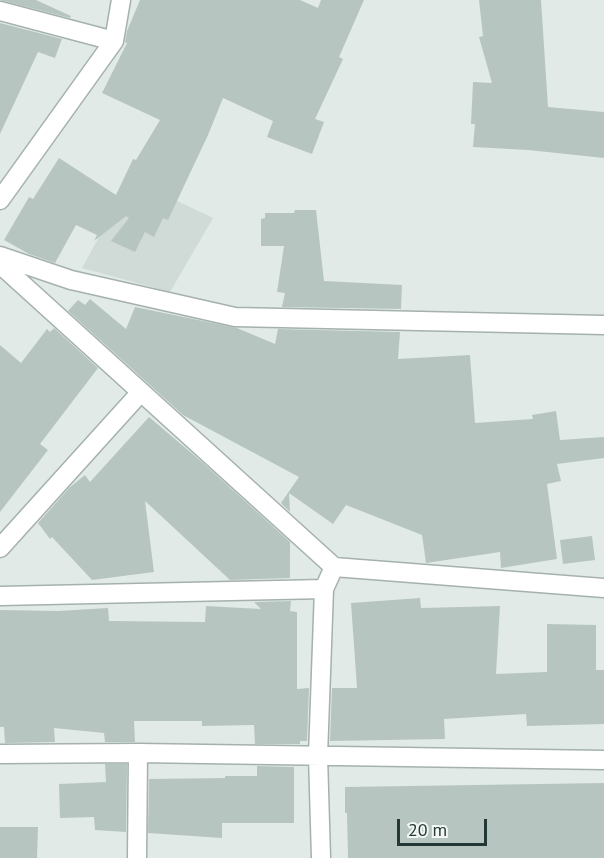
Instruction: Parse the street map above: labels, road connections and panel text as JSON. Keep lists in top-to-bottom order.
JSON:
{
  "scale_bar": "20 m"
}
